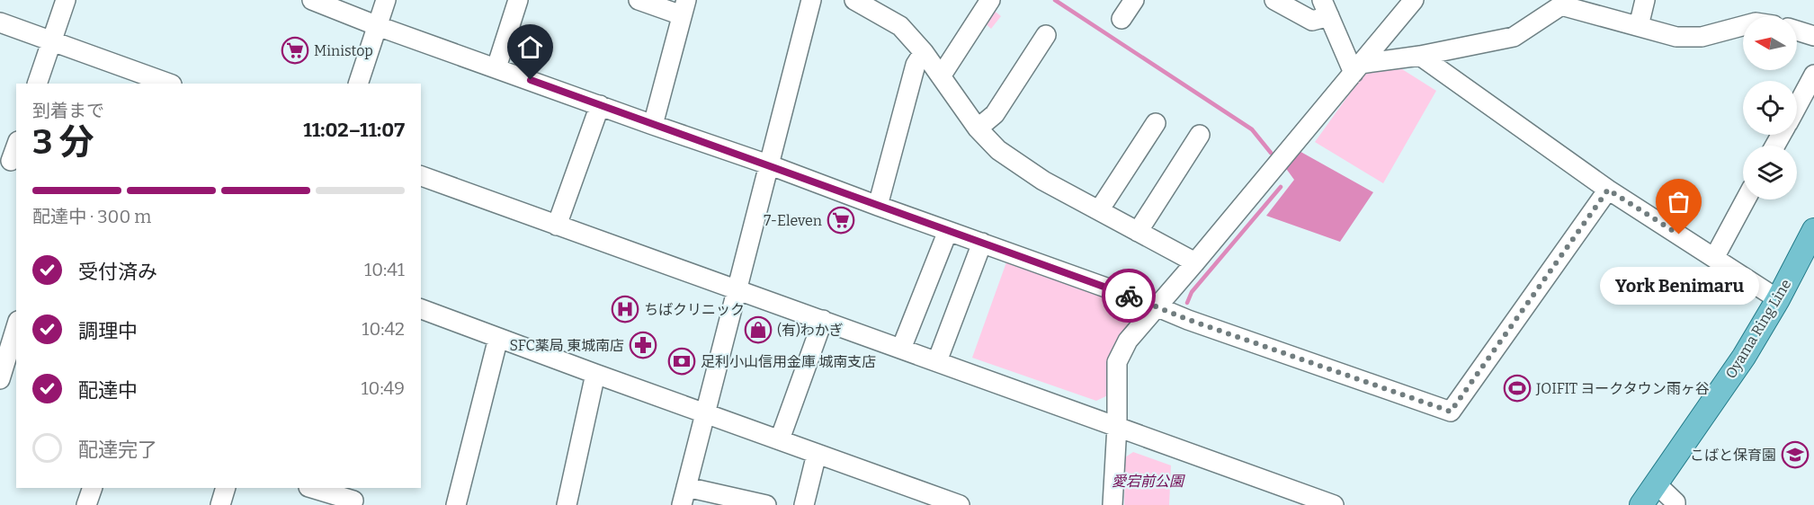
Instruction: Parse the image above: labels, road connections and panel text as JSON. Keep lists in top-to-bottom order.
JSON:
{
  "streets": {
    "main road": ["Oyama Ring Line"]
  },
  "parks": ["愛宕前公園"],
  "places": {
    "supermarket": ["Ministop", "7-Eleven"],
    "other": ["York Benimaru"],
    "hospital": ["ちばクリニック"],
    "shop": ["(有)わかぎ"],
    "pharmacy": ["SFC薬局 東城南店"],
    "bank": ["足利小山信用金庫 城南支店"],
    "sports": ["JOIFIT ヨークタウン雨ヶ谷"],
    "school or university": ["こばと保育園"]
  },
  "north": "left",
  "page": {
    "heading": ["3 分", "到着まで", "11:02–11:07"],
    "bar": "配達中 · 300 m",
    "list": [
      ["受付済み", "10:41"],
      ["調理中", "10:42"],
      ["配達中", "10:49"],
      "配達完了"
    ],
    "bubble": "York Benimaru"
  }
}
